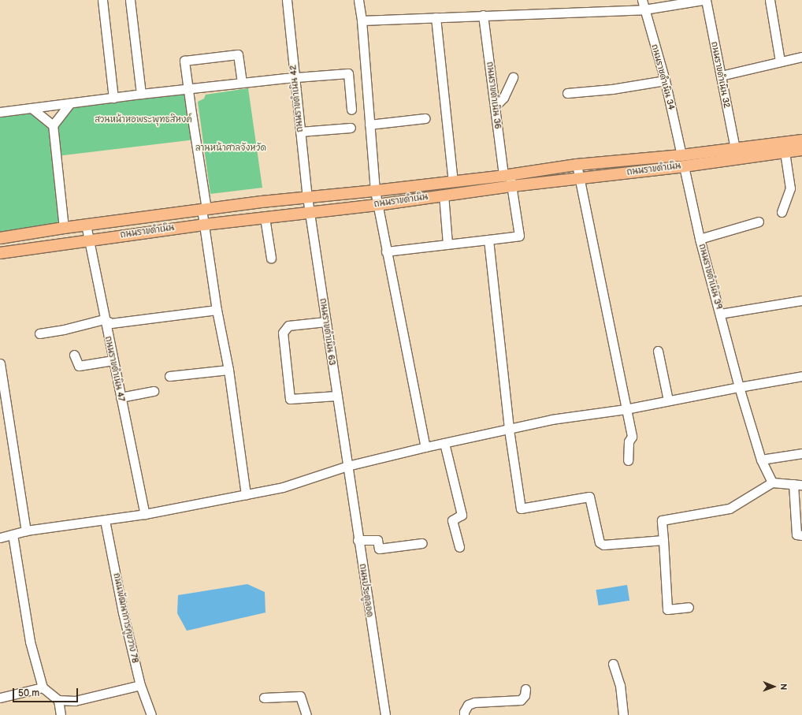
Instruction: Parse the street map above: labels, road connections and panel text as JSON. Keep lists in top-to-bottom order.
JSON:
{
  "streets": {
    "main road": ["ถนนราขดำเนิน"],
    "street": [
      "ถนนราขดำเนิน 32",
      "ถนนราชดำเนิน 34",
      "ถนนราขดำเนิน 36",
      "ถนนราขดำเนิน 42",
      "ถนนราชดำเนิน 39",
      "ถนนราขดำเนิน 63",
      "ถนนราขดำเนิน 47",
      "ถนนประตูลอด",
      "ถนนพัฒนาการคูขวาง 78"
    ]
  },
  "crossings": [
    ["ถนนราขดำเนิน 32", "ถนนราขดำเนิน"],
    ["ถนนราชดำเนิน 34", "ถนนราขดำเนิน"],
    ["ถนนราชดำเนิน 34", "ถนนราชดำเนิน 39"],
    ["ถนนราขดำเนิน 36", "ถนนราขดำเนิน"],
    ["ถนนราขดำเนิน 42", "ถนนราขดำเนิน"],
    ["ถนนราขดำเนิน 42", "ถนนราขดำเนิน 63"],
    ["ถนนราขดำเนิน", "ถนนราชดำเนิน 39"],
    ["ถนนราขดำเนิน", "ถนนราขดำเนิน 63"],
    ["ถนนราขดำเนิน", "ถนนราขดำเนิน 47"],
    ["ถนนราขดำเนิน 63", "ถนนประตูลอด"]
  ],
  "parks": ["สวนหน้าหอพระพุทธสิหงค์", "ลานหน้าศาลจังหวัด"],
  "scale_bar": "50 m",
  "north": "right"
}
